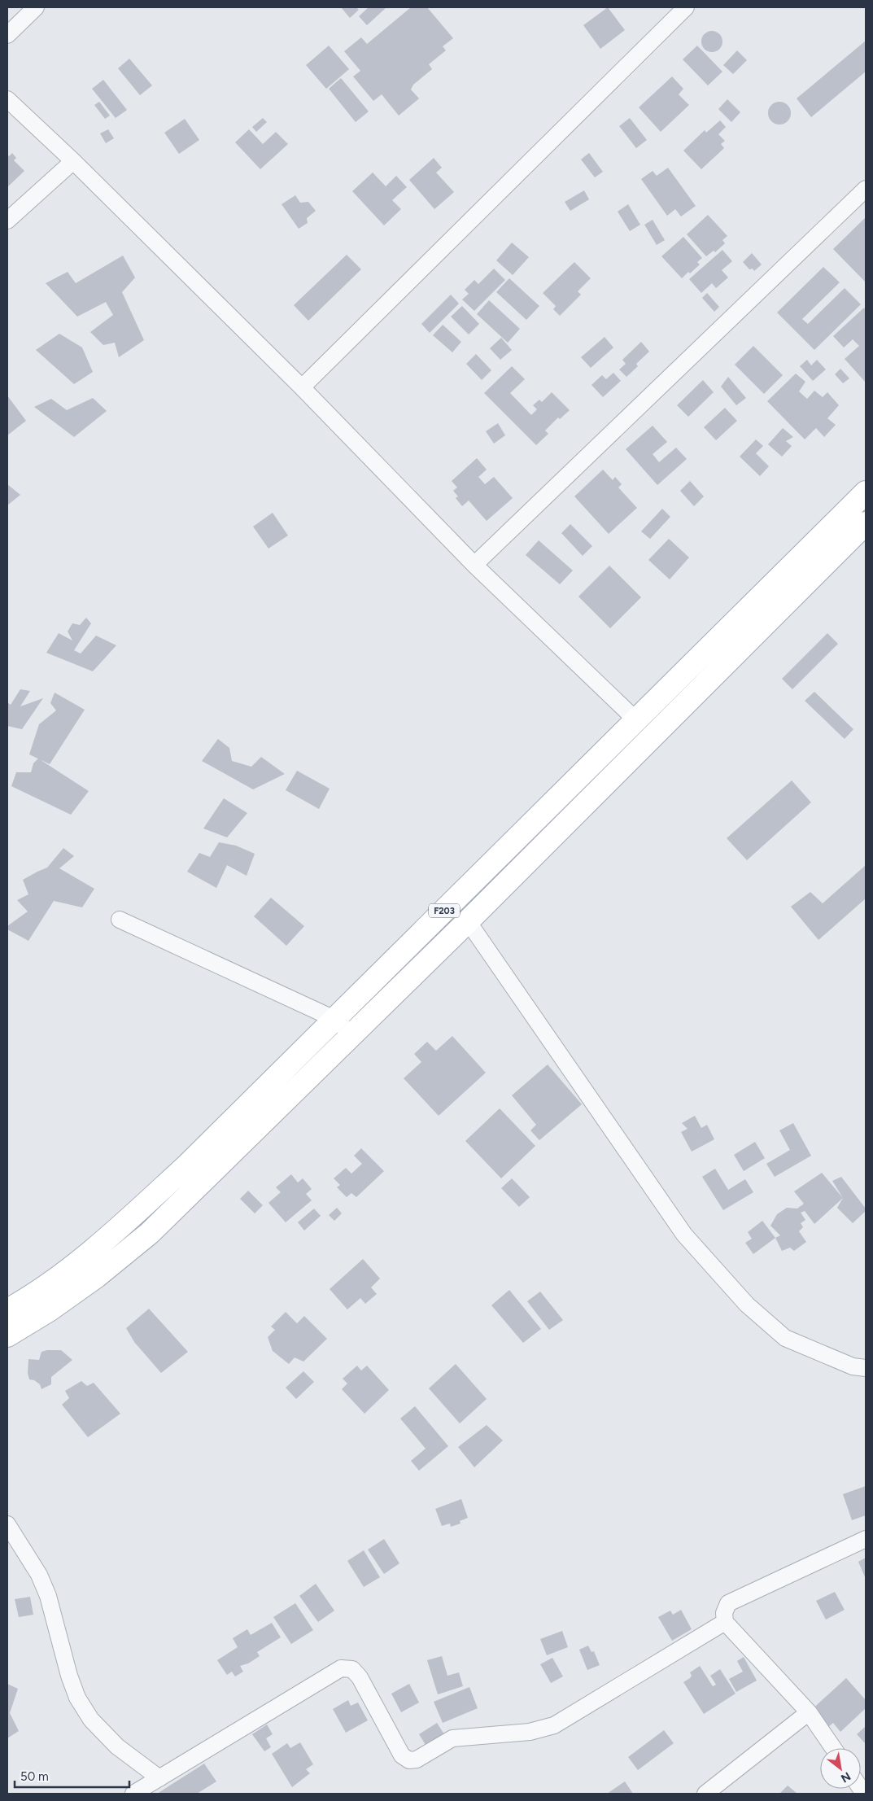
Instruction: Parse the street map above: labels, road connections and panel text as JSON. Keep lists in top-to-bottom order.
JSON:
{
  "streets": {
    "main road": ["F203"]
  },
  "scale_bar": "50 m",
  "north": "bottom right"
}
